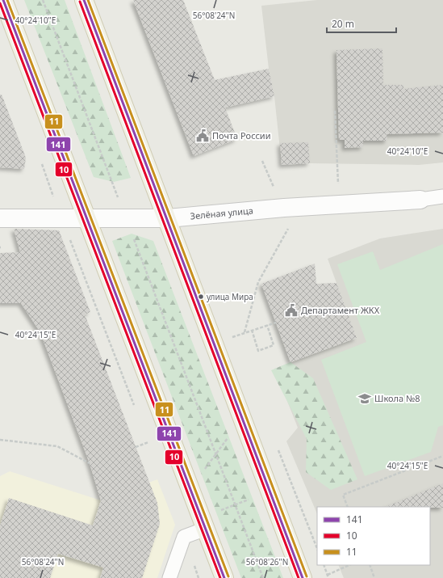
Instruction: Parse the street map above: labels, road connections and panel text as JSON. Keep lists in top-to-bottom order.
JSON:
{
  "streets": {
    "street": ["Зелёная улица"]
  },
  "places": {
    "public building": ["Почта России", "Департамент ЖКХ"],
    "other": ["улица Мира"],
    "school or university": ["Школа №8"]
  },
  "lines": ["transit line 141", "transit line 11", "transit line 10"],
  "legend": ["141", "10", "11"],
  "scale_bar": "20 m",
  "coordinates": [
    "56°08'24\"N",
    "40°24'10\"E",
    "40°24'15\"E",
    "56°08'26\"N"
  ]
}
